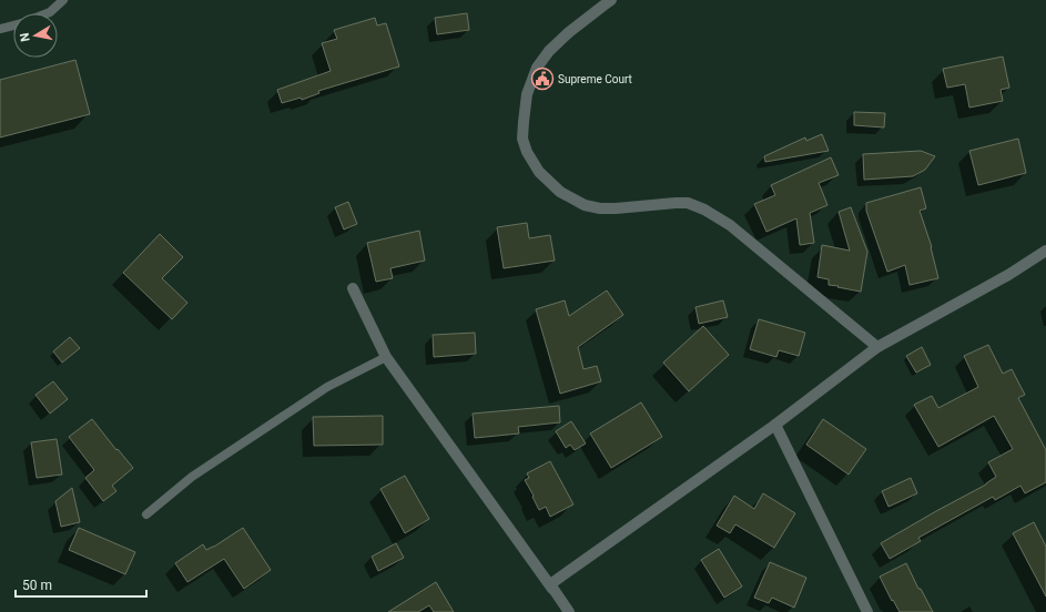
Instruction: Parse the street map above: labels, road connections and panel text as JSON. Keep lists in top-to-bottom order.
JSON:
{
  "places": {
    "public building": ["Supreme Court"]
  },
  "scale_bar": "50 m",
  "north": "left"
}
